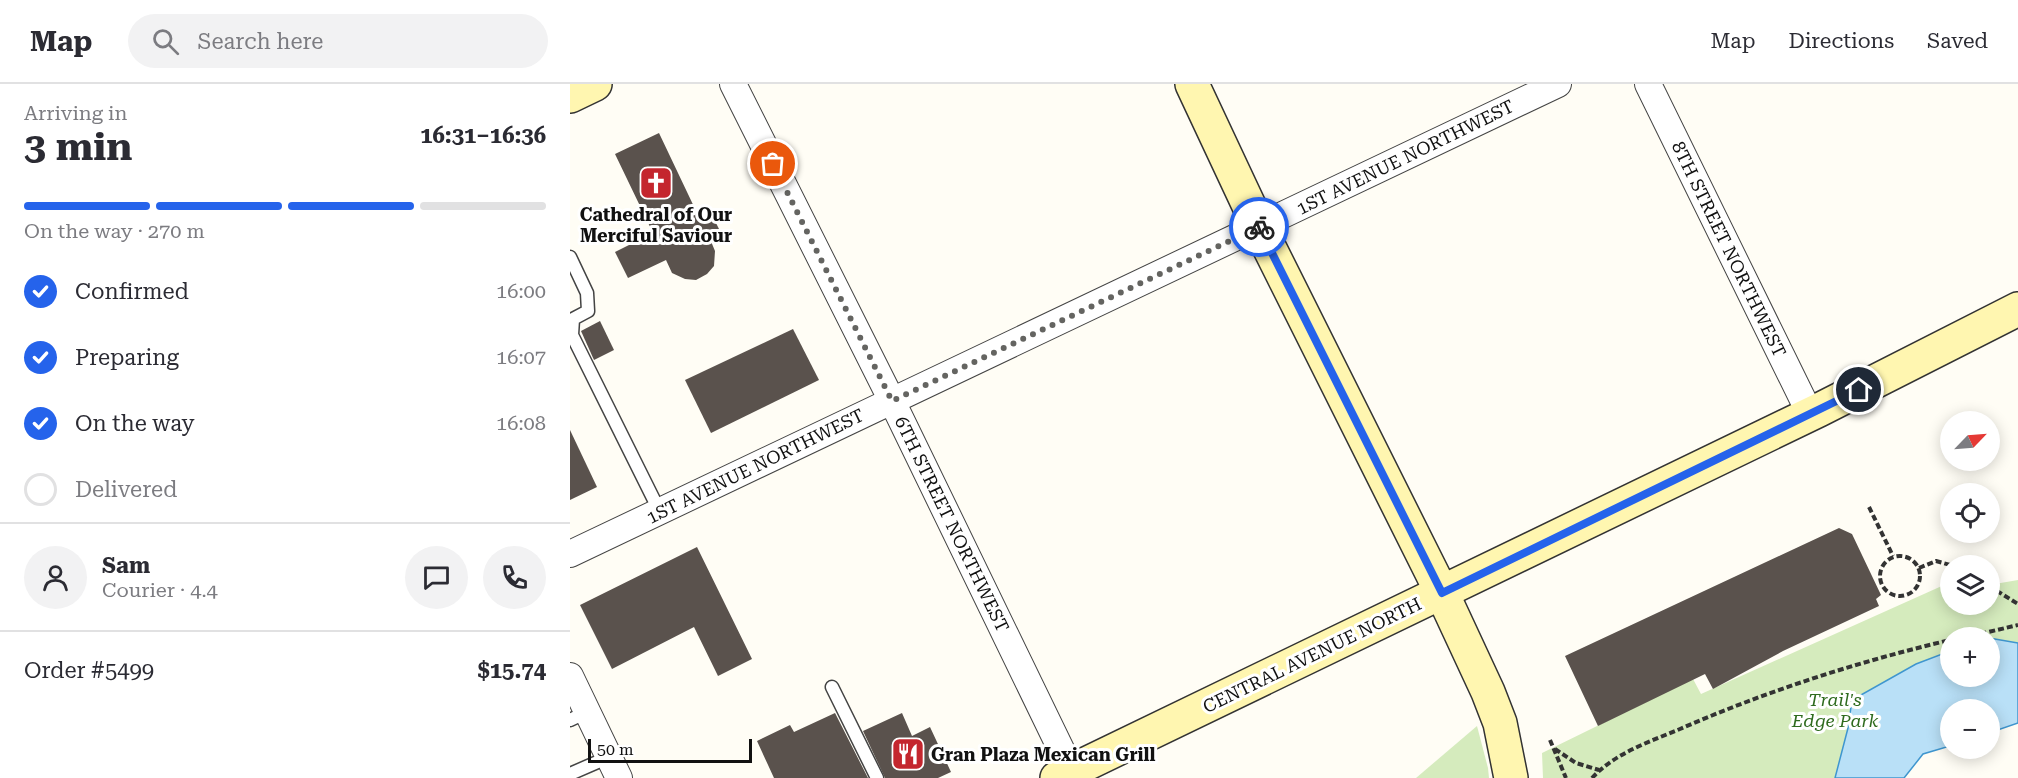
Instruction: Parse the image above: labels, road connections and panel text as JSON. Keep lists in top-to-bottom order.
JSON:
{
  "streets": {
    "street": [
      "1ST AVENUE NORTHWEST",
      "8TH STREET NORTHWEST",
      "6TH STREET NORTHWEST",
      "CENTRAL AVENUE NORTH"
    ]
  },
  "crossings": [
    ["1ST AVENUE NORTHWEST", "6TH STREET NORTHWEST"],
    ["8TH STREET NORTHWEST", "CENTRAL AVENUE NORTH"],
    ["6TH STREET NORTHWEST", "CENTRAL AVENUE NORTH"]
  ],
  "parks": ["Trail's Edge Park"],
  "places": {
    "church": ["Cathedral of Our Merciful Saviour"],
    "restaurant": ["Gran Plaza Mexican Grill"]
  },
  "scale_bar": "50 m",
  "north": "top right",
  "page": {
    "header": "Map",
    "search": "Search here",
    "nav": ["Map", "Directions", "Saved"],
    "heading": ["3 min", "Arriving in", "16:31–16:36"],
    "panel": [
      "Sam",
      "Courier · 4.4",
      "Order #5499",
      "$15.74"
    ],
    "bar": "On the way · 270 m",
    "list": [
      ["Confirmed", "16:00"],
      ["Preparing", "16:07"],
      ["On the way", "16:08"],
      "Delivered"
    ],
    "map_buttons": ["+", "−"],
    "scale": "50 m"
  }
}
